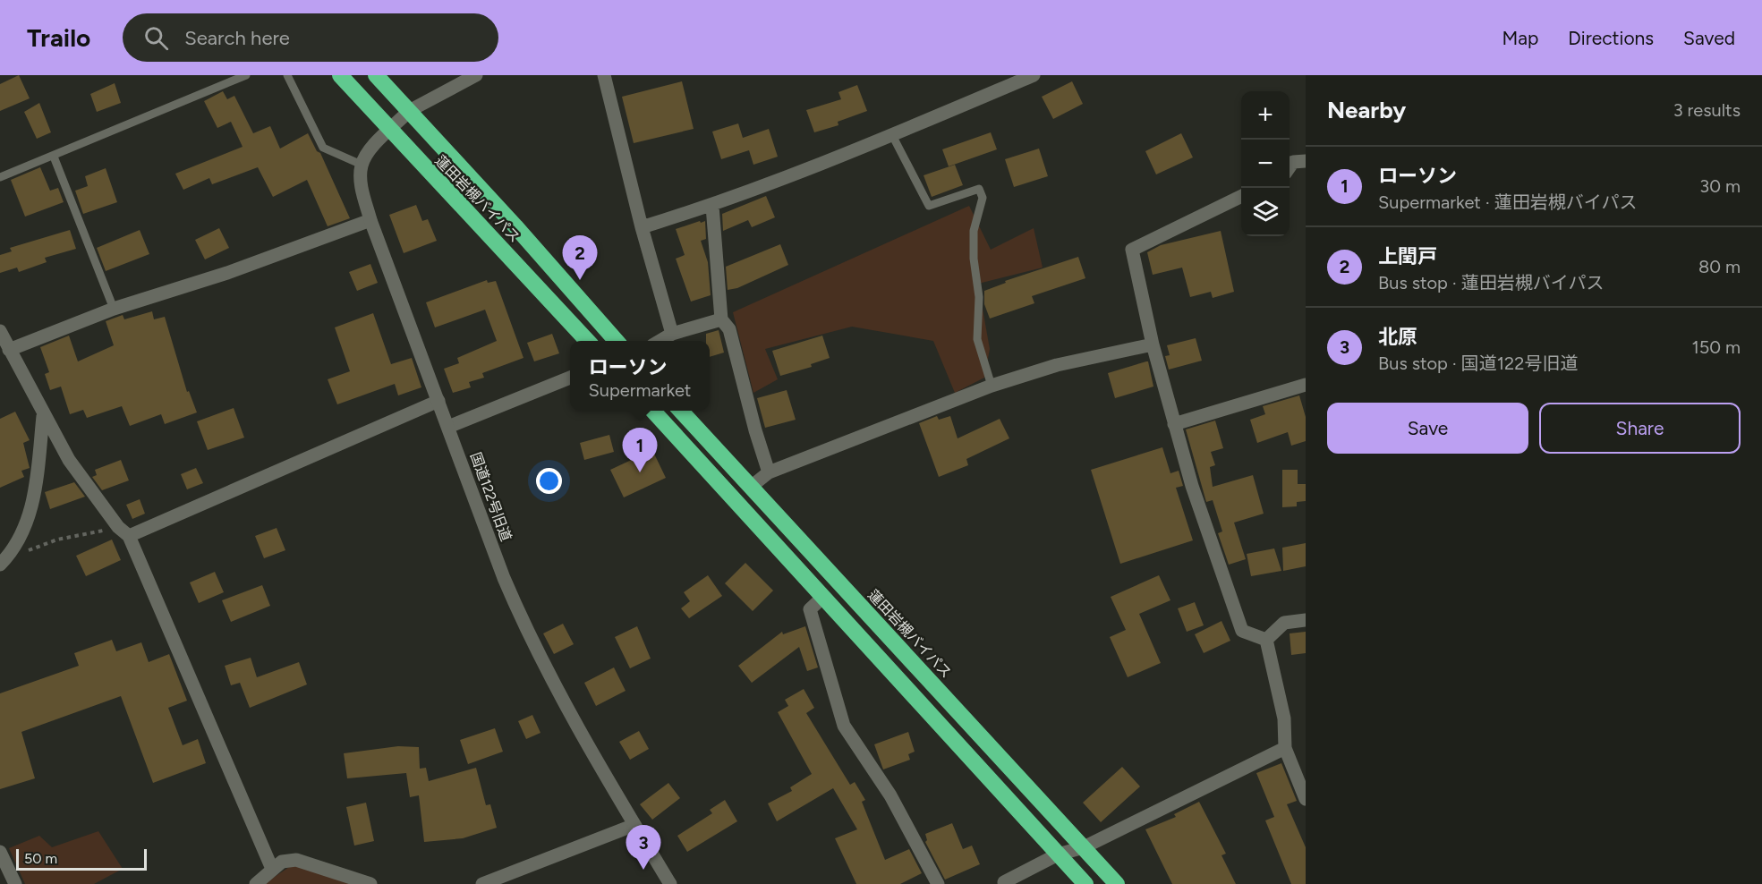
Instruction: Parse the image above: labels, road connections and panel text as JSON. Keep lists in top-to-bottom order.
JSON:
{
  "streets": {
    "highway": ["蓮田岩槻バイパス"],
    "street": ["国道122号旧道"]
  },
  "scale_bar": "50 m",
  "page": {
    "header": "Trailo",
    "search": "Search here",
    "nav": ["Map", "Directions", "Saved"],
    "heading": ["Nearby", "3 results"],
    "map_buttons": ["+", "−"],
    "list": [
      {
        "mark": "1",
        "name": "ローソン",
        "note": "Supermarket · 蓮田岩槻バイパス",
        "value": "30 m"
      },
      {
        "mark": "2",
        "name": "上閏戸",
        "note": "Bus stop · 蓮田岩槻バイパス",
        "value": "80 m"
      },
      {
        "mark": "3",
        "name": "北原",
        "note": "Bus stop · 国道122号旧道",
        "value": "150 m"
      }
    ],
    "pins": ["2", "1", "3"],
    "popup": ["ローソン", "Supermarket"],
    "buttons": ["Save", "Share"],
    "scale": "50 m"
  }
}
